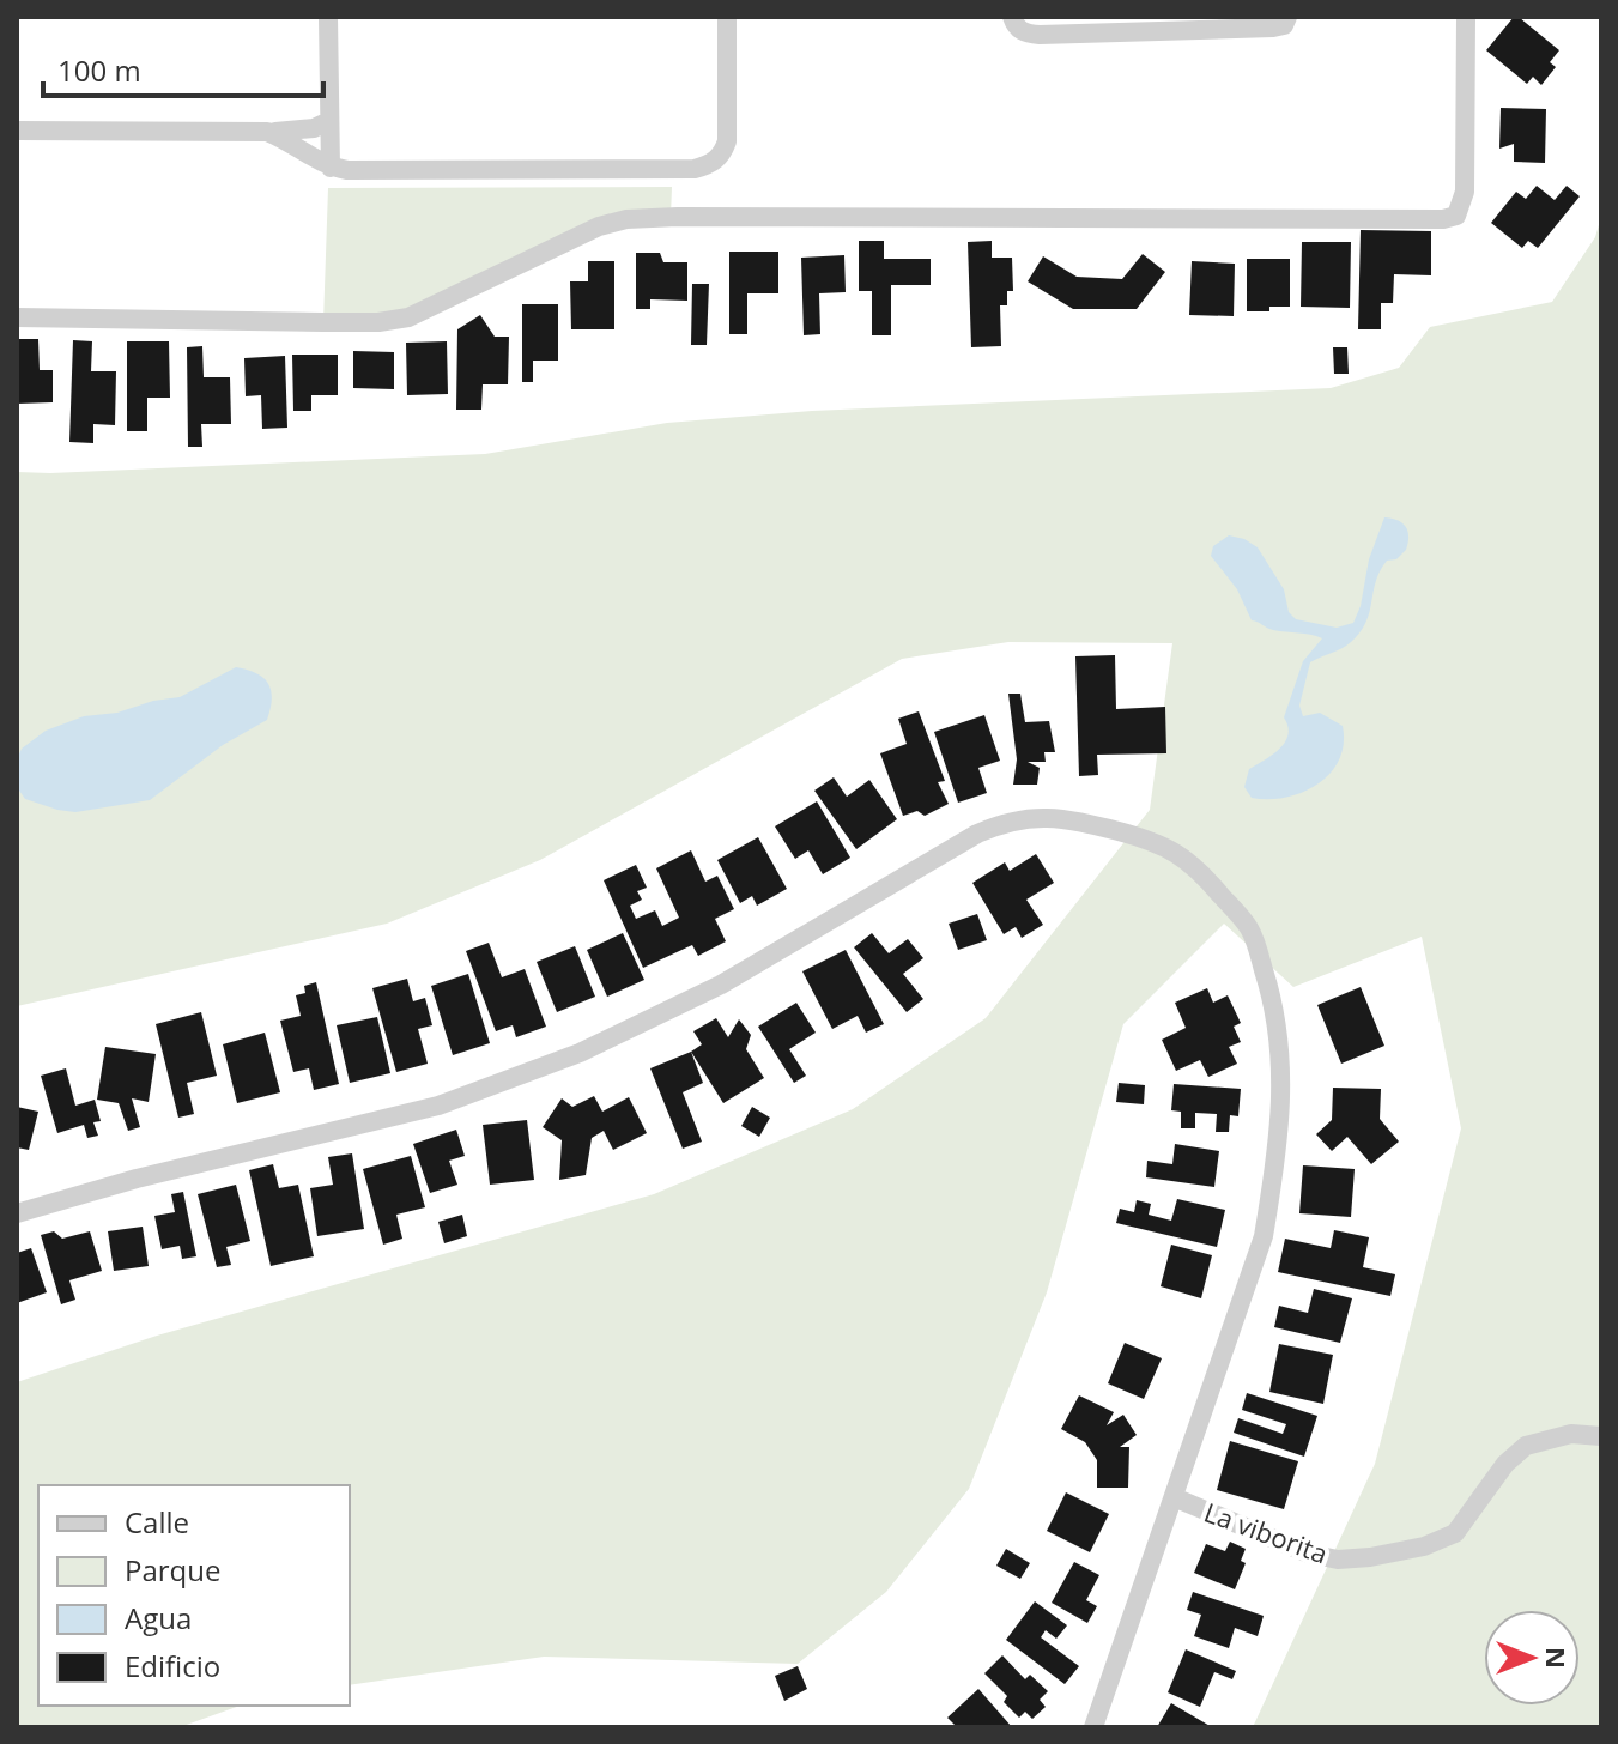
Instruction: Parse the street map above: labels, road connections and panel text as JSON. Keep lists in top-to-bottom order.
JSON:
{
  "streets": {
    "street": ["La viborita"]
  },
  "legend": [
    "Calle",
    "Parque",
    "Agua",
    "Edificio"
  ],
  "scale_bar": "100 m",
  "north": "right"
}
